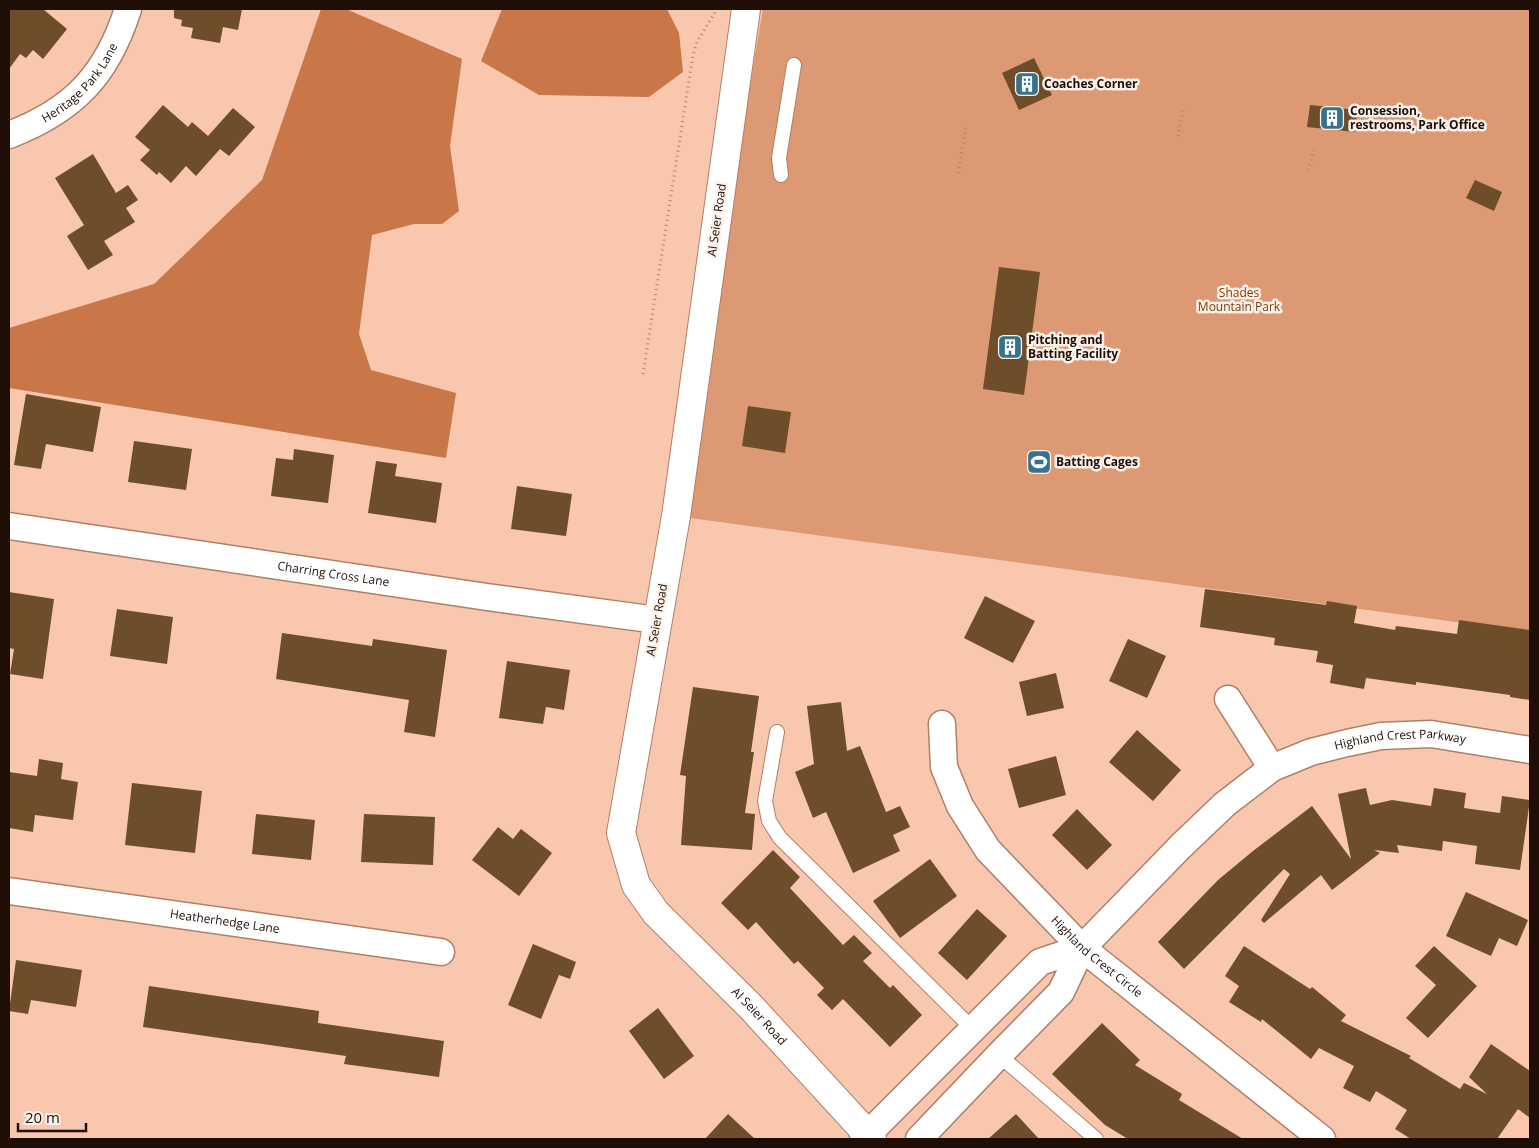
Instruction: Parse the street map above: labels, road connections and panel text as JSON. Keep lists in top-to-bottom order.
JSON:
{
  "streets": {
    "street": [
      "Heritage Park Lane",
      "Al Seier Road",
      "Charring Cross Lane",
      "Highland Crest Parkway",
      "Heatherhedge Lane",
      "Highland Crest Circle"
    ]
  },
  "crossings": [
    ["Al Seier Road", "Charring Cross Lane"],
    ["Al Seier Road", "Highland Crest Parkway"],
    ["Highland Crest Parkway", "Highland Crest Circle"]
  ],
  "parks": ["Shades Mountain Park"],
  "places": {
    "building": ["Coaches Corner", "Consession, restrooms, Park Office", "Pitching and Batting Facility"],
    "sports": ["Batting Cages"]
  },
  "scale_bar": "20 m"
}
